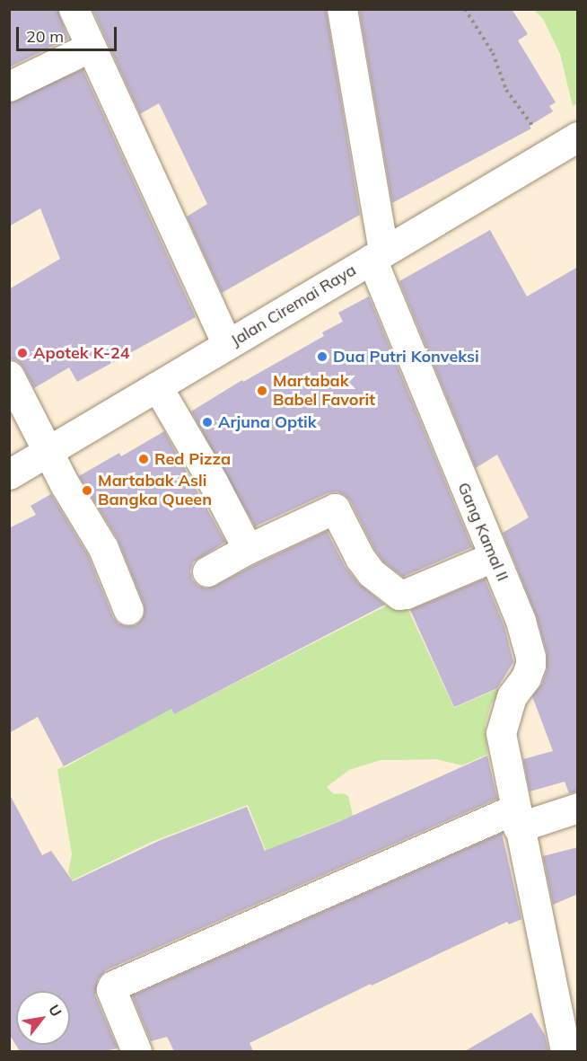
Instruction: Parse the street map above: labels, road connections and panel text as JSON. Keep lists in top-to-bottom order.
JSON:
{
  "streets": {
    "street": ["Jalan Ciremai Raya", "Gang Kamal II"]
  },
  "crossings": [
    ["Jalan Ciremai Raya", "Gang Kamal II"]
  ],
  "places": [
    "Apotek K-24",
    "Dua Putri Konveksi",
    "Martabak Babel Favorit",
    "Arjuna Optik",
    "Red Pizza",
    "Martabak Asli Bangka Queen"
  ],
  "scale_bar": "20 m",
  "north": "top right"
}
